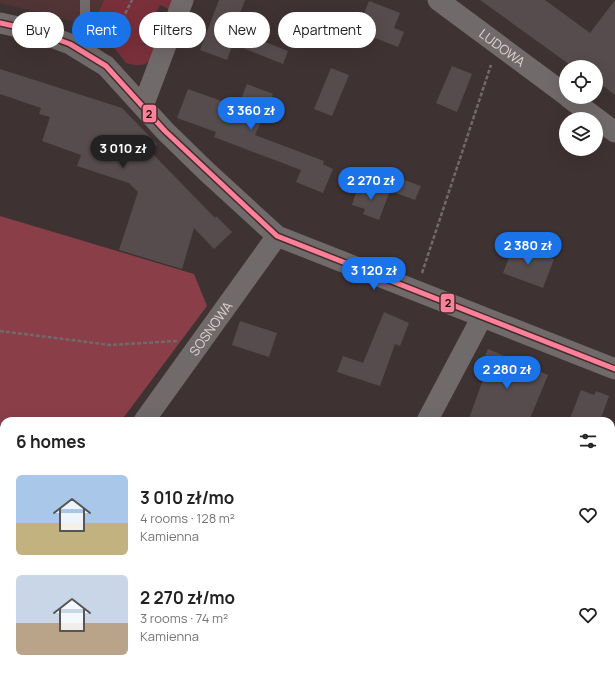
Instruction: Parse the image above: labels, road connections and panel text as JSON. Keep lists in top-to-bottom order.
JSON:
{
  "streets": {
    "street": ["LUDOWA", "SOSNOWA"]
  },
  "lines": ["transit line 2"],
  "page": {
    "chip": [
      "Buy",
      "Rent",
      "Filters",
      "New",
      "Apartment"
    ],
    "price": [
      "3 360 zł",
      "3 010 zł",
      "2 270 zł",
      "2 380 zł",
      "3 120 zł",
      "2 280 zł"
    ],
    "heading": "6 homes",
    "list": [
      {
        "name": "3 010 zł/mo",
        "note": "4 rooms · 128 m² · Kamienna"
      },
      {
        "name": "2 270 zł/mo",
        "note": "3 rooms · 74 m² · Kamienna"
      }
    ]
  }
}
